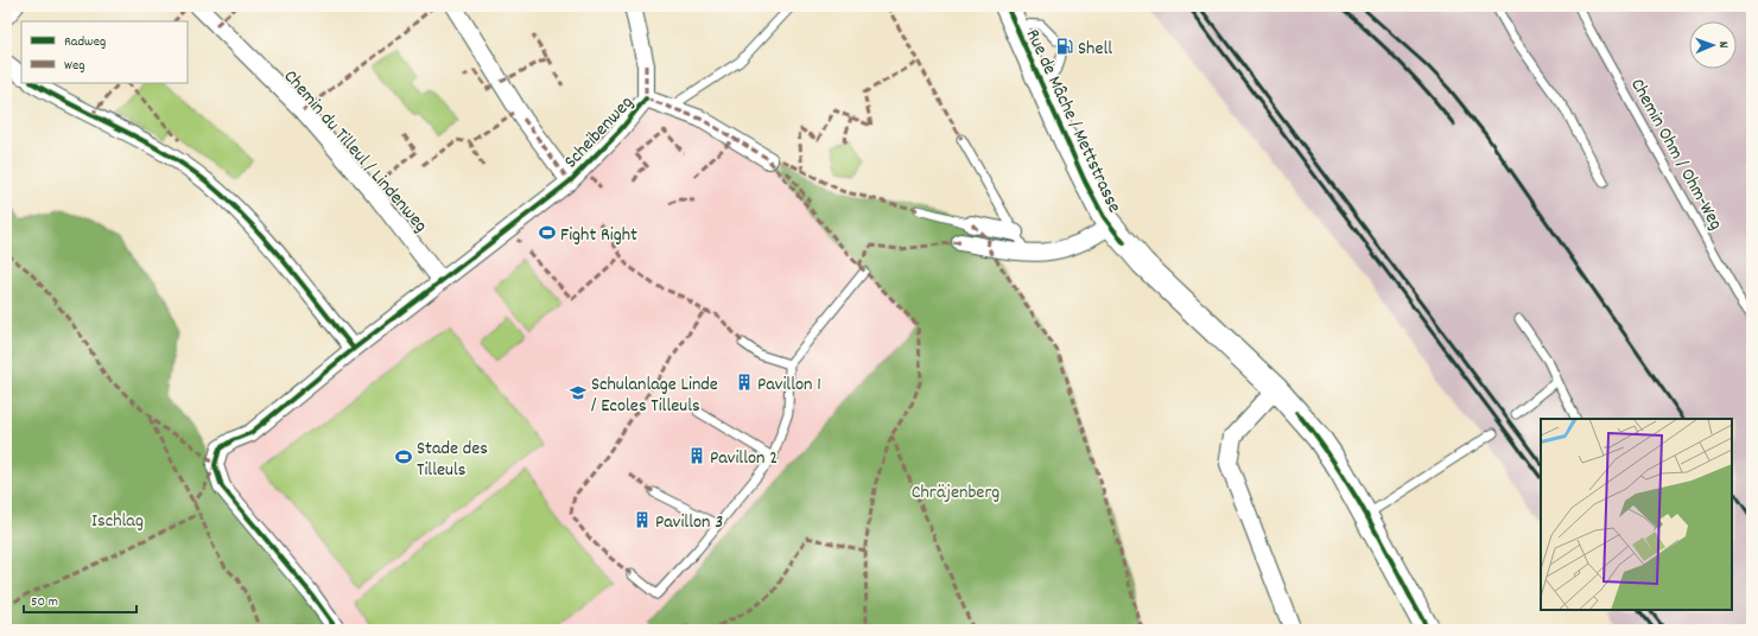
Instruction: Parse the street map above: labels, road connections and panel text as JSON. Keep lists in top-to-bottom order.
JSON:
{
  "streets": {
    "main road": ["Rue de Mâche / Mettstrasse"],
    "street": ["Scheibenweg", "Chemin du Tilleul / Lindenweg"],
    "lane": ["Chemin Ohm / Ohm-Weg"]
  },
  "crossings": [
    ["Scheibenweg", "Chemin du Tilleul / Lindenweg"]
  ],
  "parks": ["Chräjenberg", "Ischlag"],
  "places": {
    "fuel station": ["Shell"],
    "sports": ["Fight Right", "Stade des Tilleuls"],
    "building": ["Pavillon 1", "Pavillon 2", "Pavillon 3"],
    "school or university": ["Schulanlage Linde / Ecoles Tilleuls"]
  },
  "legend": ["Radweg", "Weg"],
  "scale_bar": "50 m",
  "north": "right"
}
